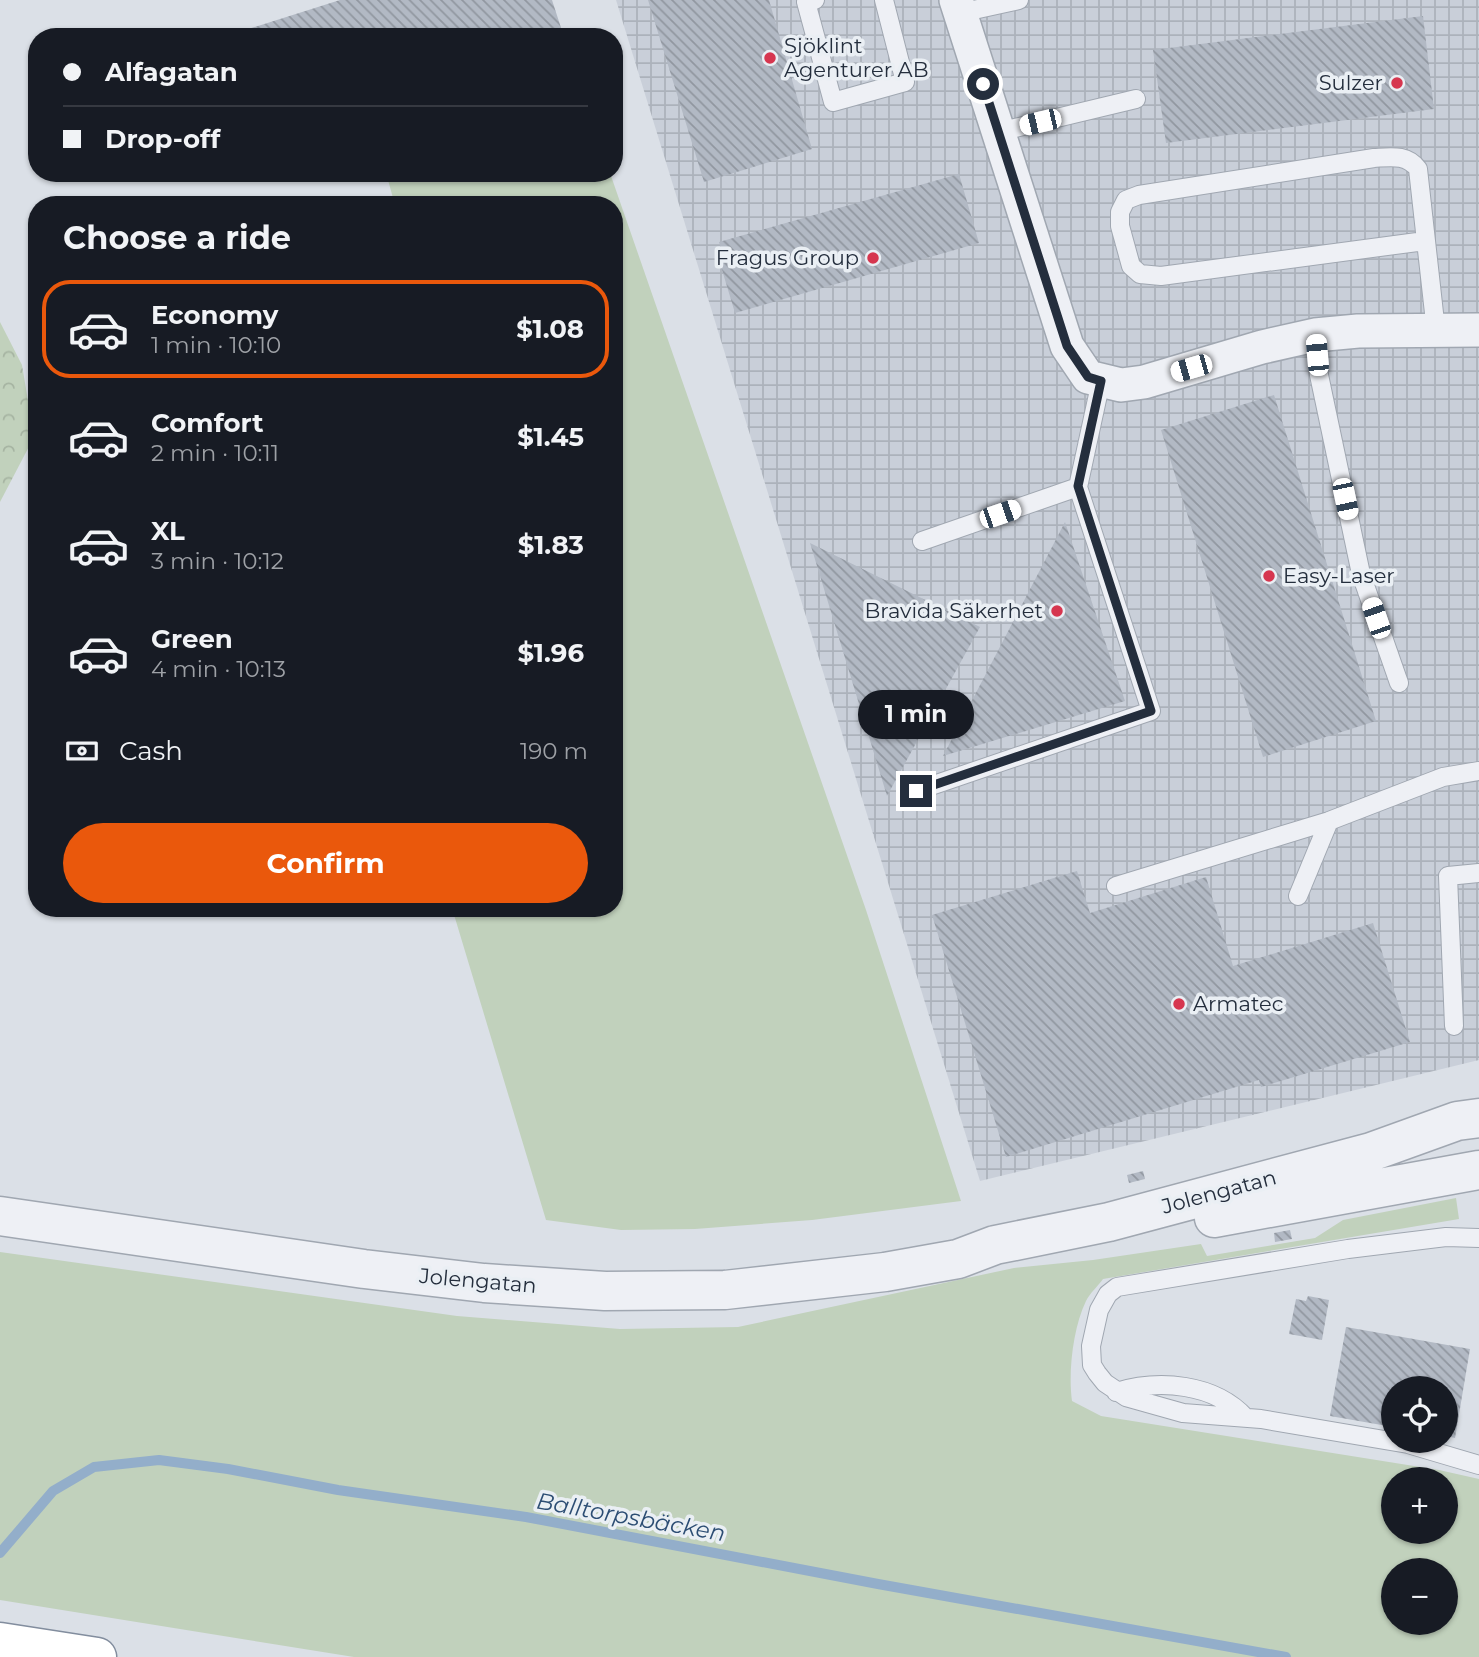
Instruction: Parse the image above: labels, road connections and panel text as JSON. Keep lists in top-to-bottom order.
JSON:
{
  "streets": {
    "street": ["Jolengatan"]
  },
  "water": ["Balltorpsbäcken"],
  "places": [
    "Sjöklint Agenturer AB",
    "Sulzer",
    "Fragus Group",
    "Easy-Laser",
    "Bravida Säkerhet",
    "Armatec"
  ],
  "page": {
    "banner": ["Alfagatan", "Drop-off"],
    "heading": "Choose a ride",
    "list": [
      {
        "name": "Economy",
        "note": "1 min · 10:10",
        "value": "$1.08"
      },
      {
        "name": "Comfort",
        "note": "2 min · 10:11",
        "value": "$1.45"
      },
      {
        "name": "XL",
        "note": "3 min · 10:12",
        "value": "$1.83"
      },
      {
        "name": "Green",
        "note": "4 min · 10:13",
        "value": "$1.96"
      }
    ],
    "bubble": "1 min",
    "pay": ["Cash", "190 m"],
    "buttons": "Confirm",
    "map_buttons": ["+", "−"]
  }
}
